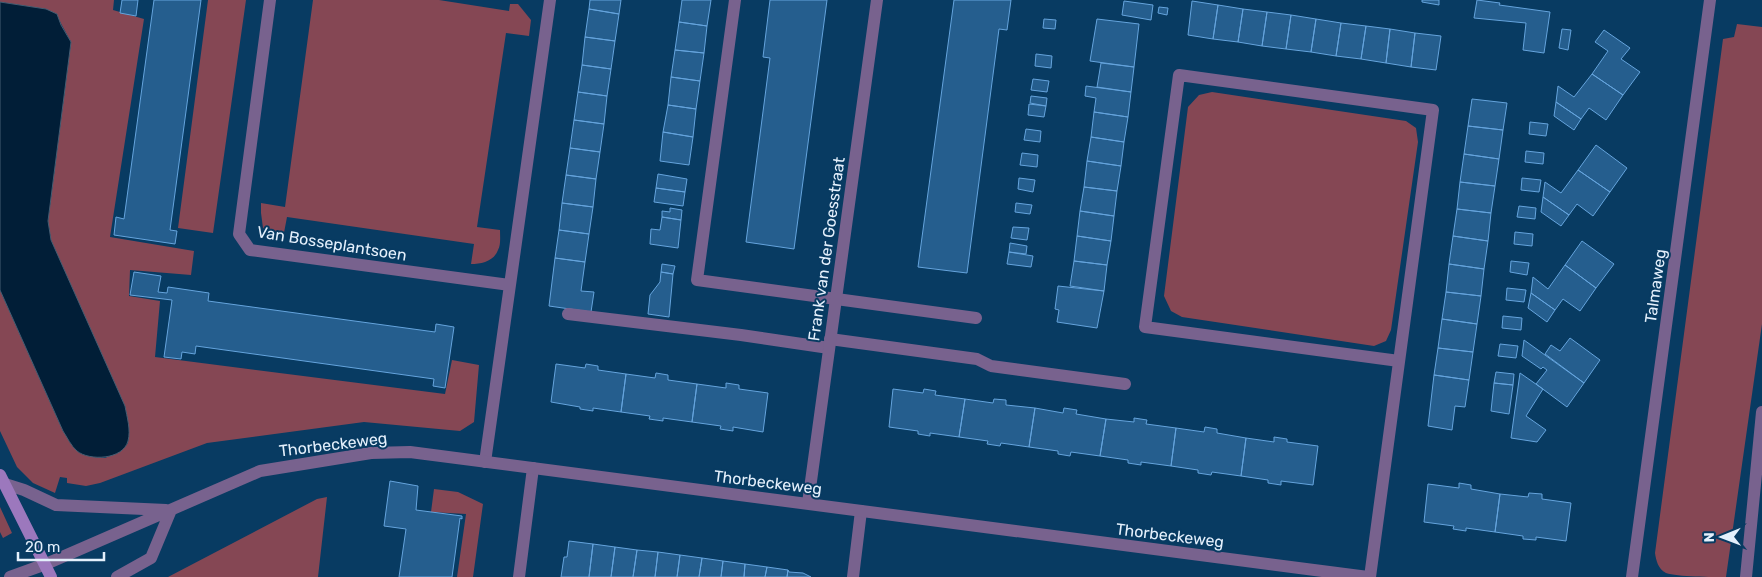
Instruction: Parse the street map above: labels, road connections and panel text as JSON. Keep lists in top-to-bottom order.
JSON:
{
  "streets": {
    "street": [
      "Van Bosseplantsoen",
      "Frank van der Goesstraat",
      "Talmaweg",
      "Thorbeckeweg"
    ]
  },
  "crossings": [
    ["Frank van der Goesstraat", "Thorbeckeweg"]
  ],
  "scale_bar": "20 m",
  "north": "left"
}
